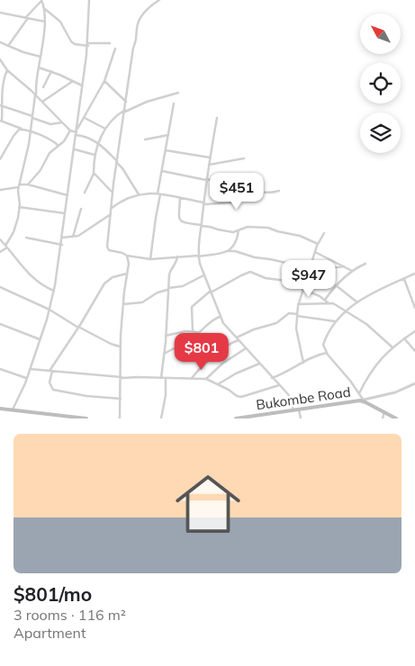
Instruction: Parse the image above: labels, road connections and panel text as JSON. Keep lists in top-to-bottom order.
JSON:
{
  "streets": {
    "main road": ["Bukombe Road"]
  },
  "north": "top left",
  "page": {
    "price": ["$451", "$947", "$801"],
    "list": [
      {
        "name": "$801/mo",
        "note": "3 rooms · 116 m² · Apartment"
      }
    ]
  }
}
